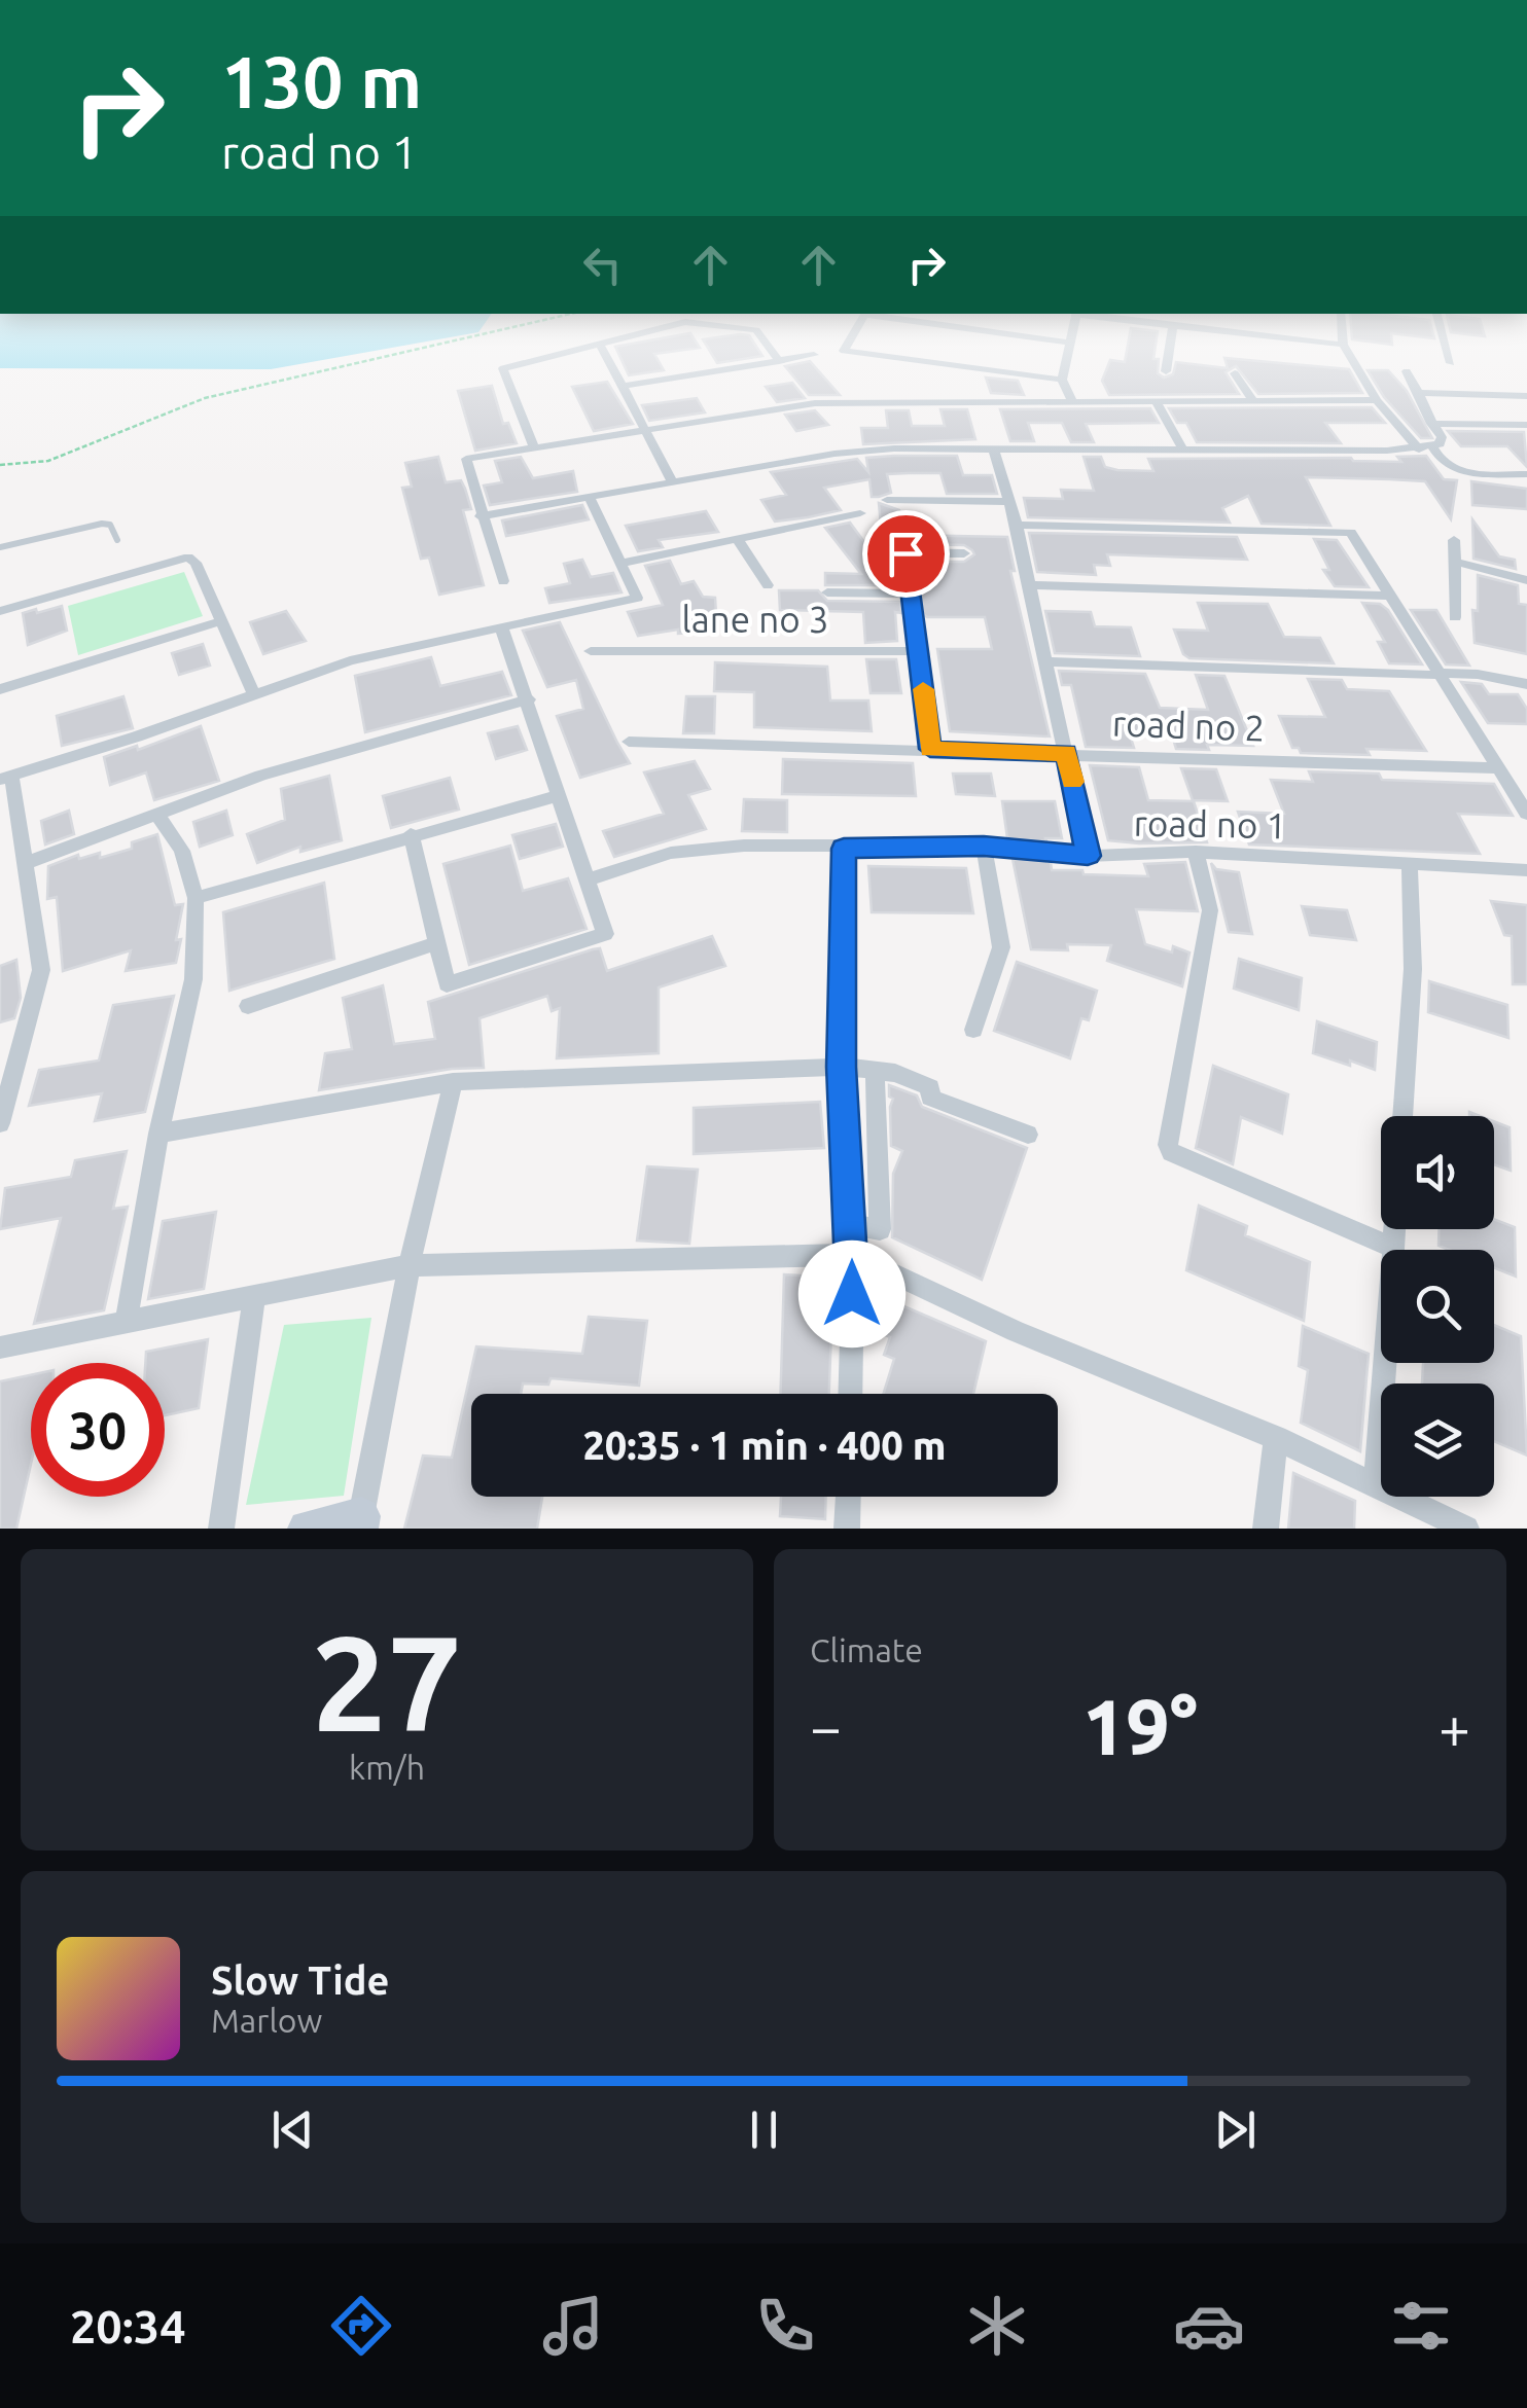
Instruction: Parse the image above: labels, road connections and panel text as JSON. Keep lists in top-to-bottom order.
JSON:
{
  "streets": {
    "street": ["lane no 3", "road no 2", "road no 1"]
  },
  "page": {
    "turn": ["130 m", "road no 1"],
    "limit": "30",
    "trip": "20:35 · 1 min · 400 m",
    "tile": [
      ["27", "km/h"],
      "Climate"
    ],
    "heat": ["−", "19°", "+"],
    "song": ["Slow Tide", "Marlow"],
    "tabs": "20:34"
  }
}
